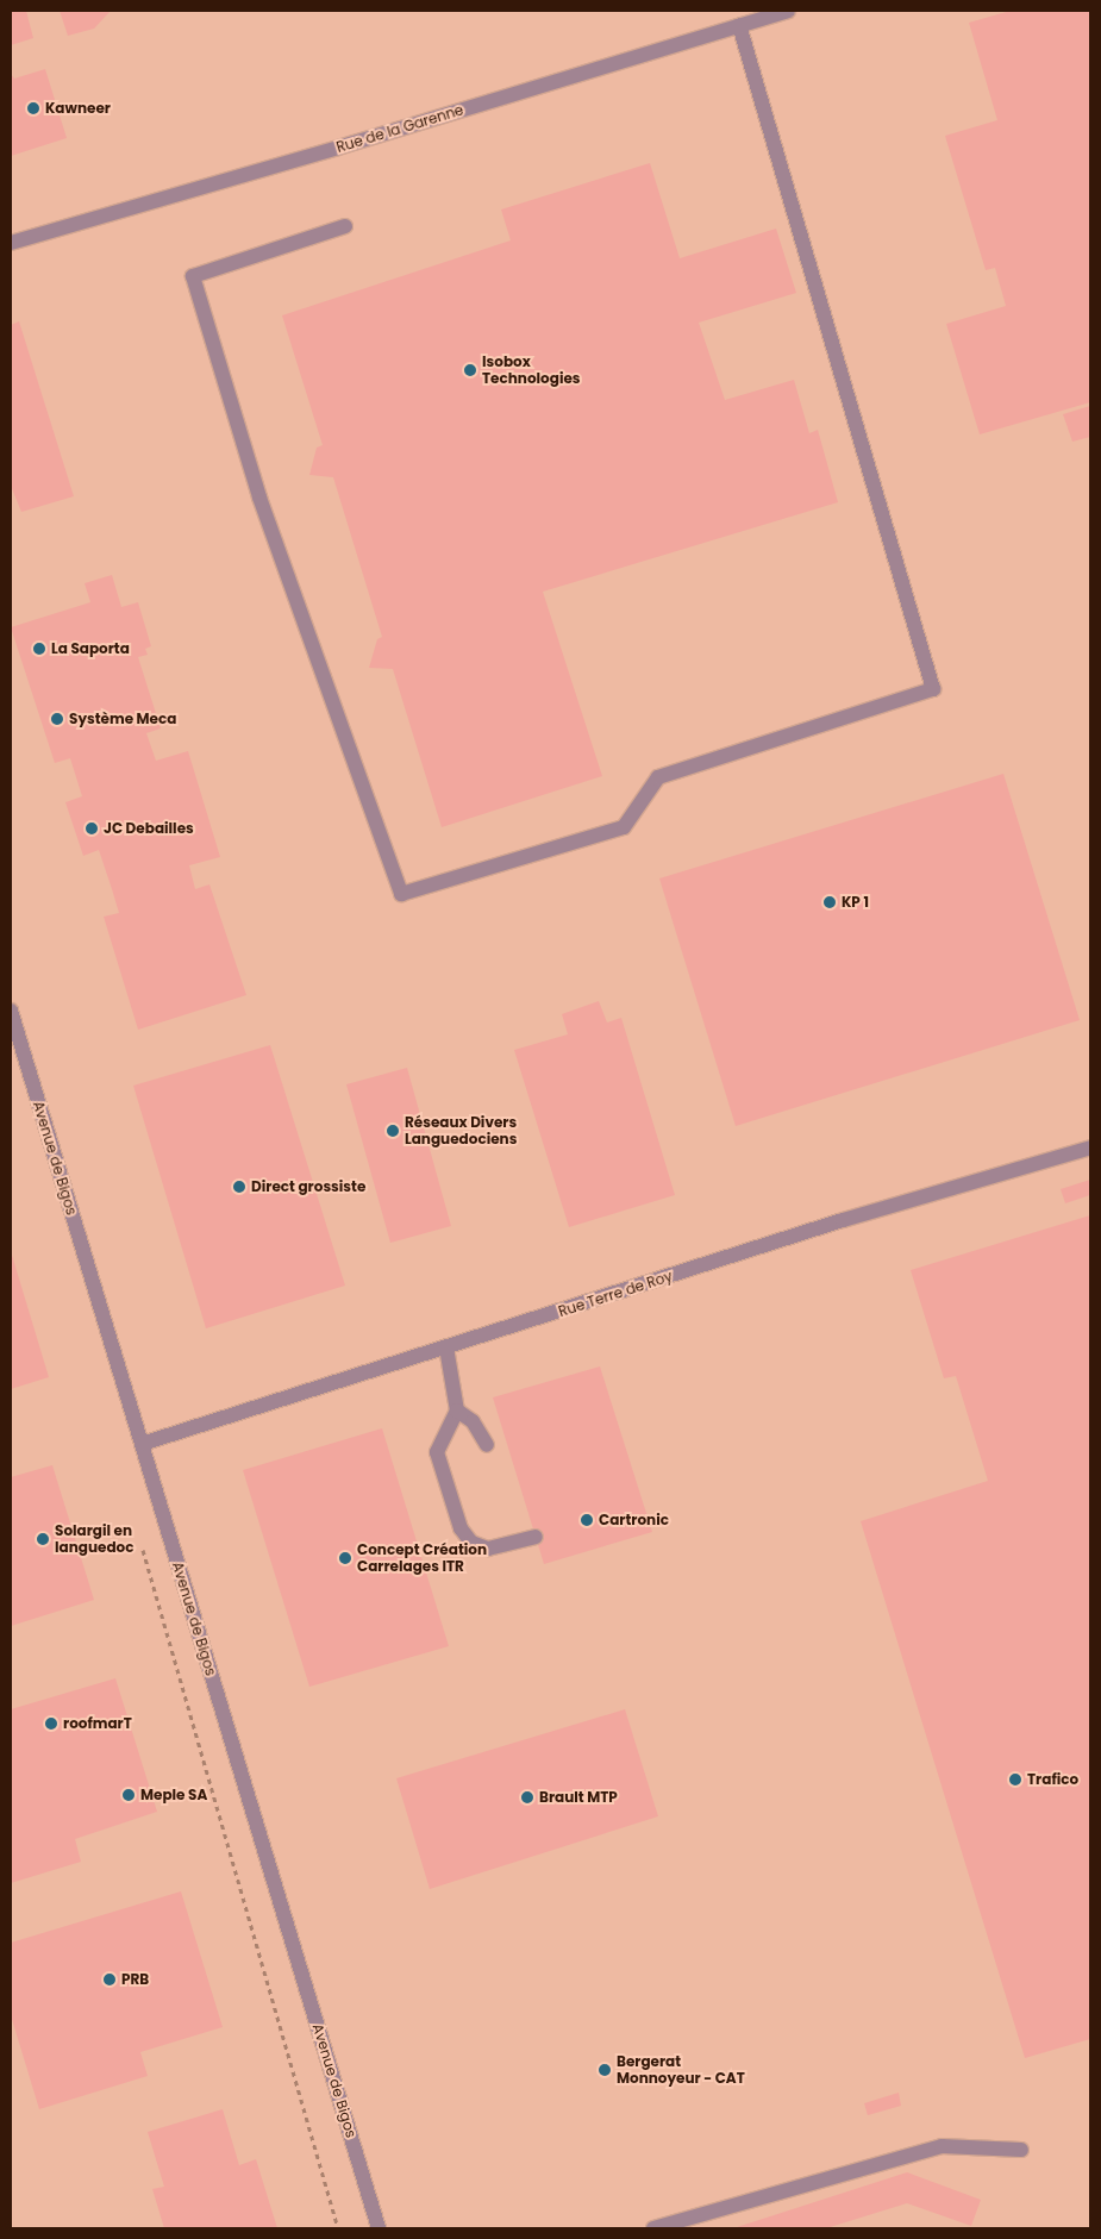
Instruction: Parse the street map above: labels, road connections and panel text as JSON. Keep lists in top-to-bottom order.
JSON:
{
  "streets": {
    "street": ["Rue de la Garenne", "Avenue de Bigos", "Rue Terre de Roy"]
  },
  "crossings": [
    ["Avenue de Bigos", "Rue Terre de Roy"]
  ],
  "places": [
    "Kawneer",
    "Isobox Technologies",
    "La Saporta",
    "Système Meca",
    "JC Debailles",
    "KP 1",
    "Réseaux Divers Languedociens",
    "Direct grossiste",
    "Cartronic",
    "Solargil en languedoc",
    "Concept Création Carrelages ITR",
    "roofmarT",
    "Trafico",
    "Meple SA",
    "Brault MTP",
    "PRB",
    "Bergerat Monnoyeur - CAT"
  ]
}
